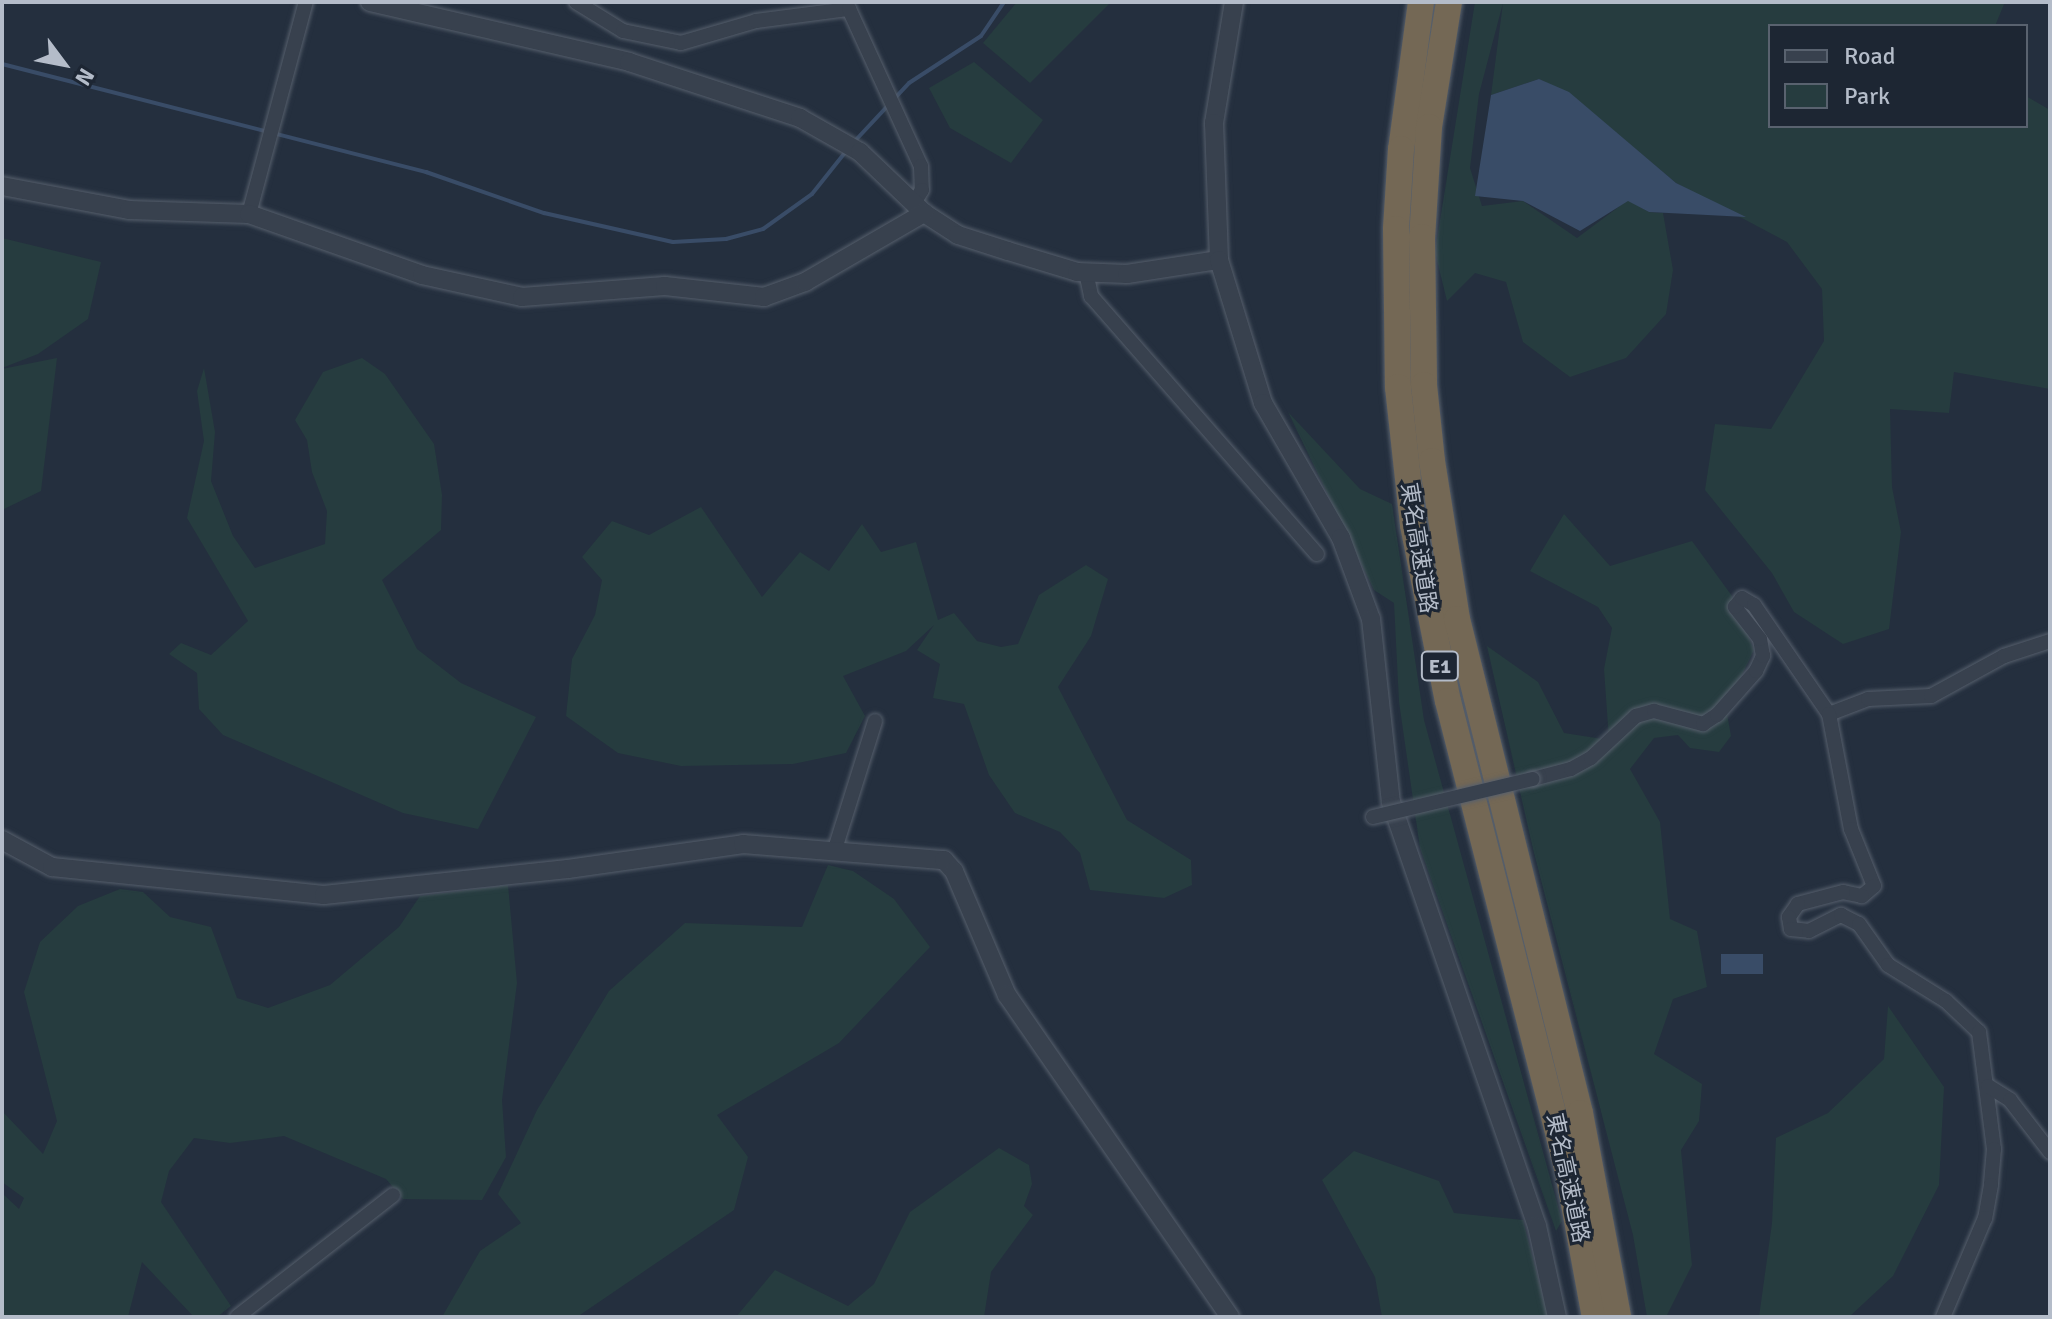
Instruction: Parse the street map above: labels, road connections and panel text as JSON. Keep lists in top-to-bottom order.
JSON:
{
  "streets": {
    "highway": ["東名高速道路", "E1"]
  },
  "legend": ["Road", "Park"],
  "north": "bottom right"
}
